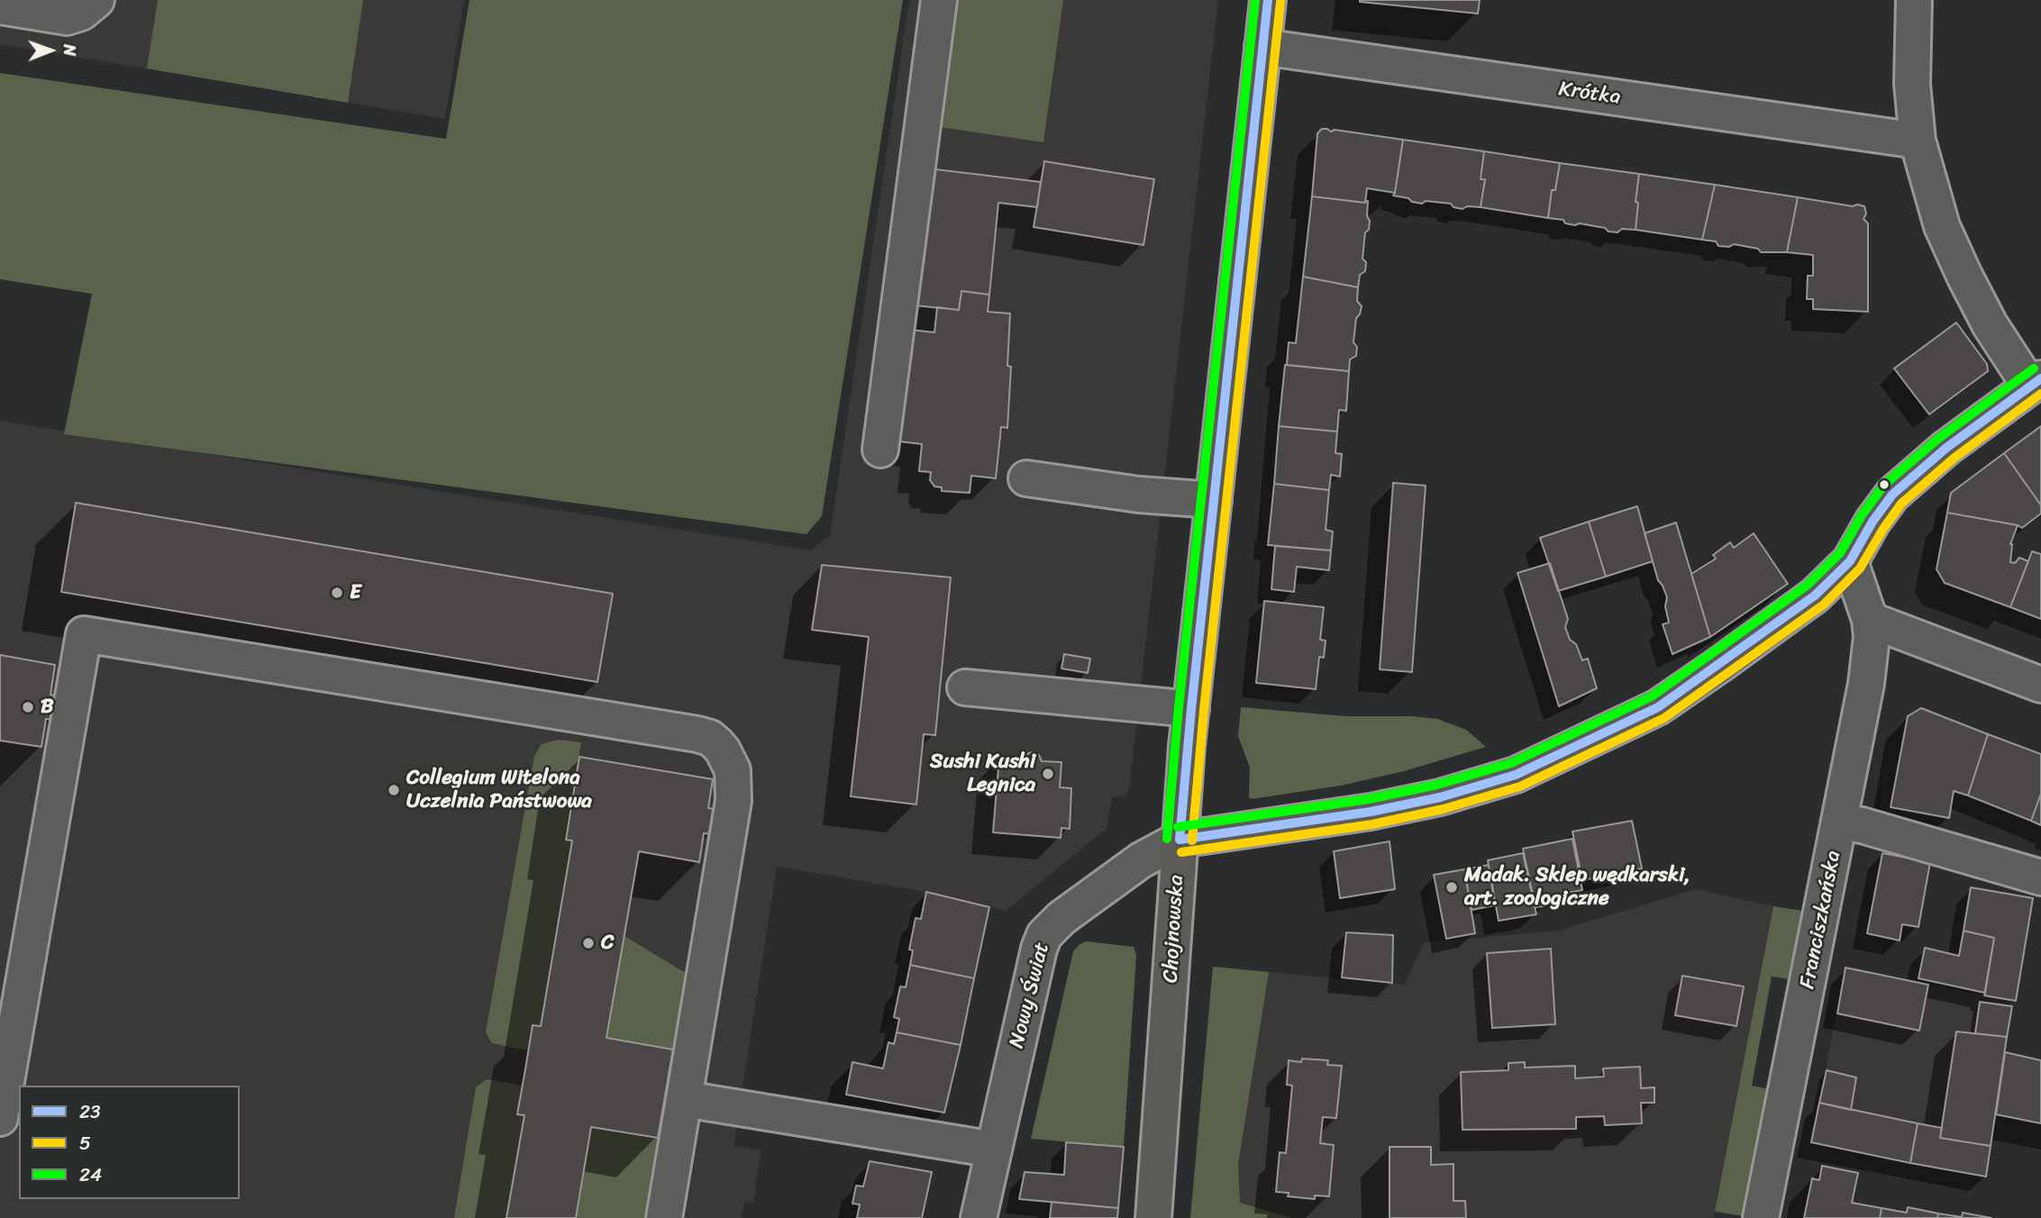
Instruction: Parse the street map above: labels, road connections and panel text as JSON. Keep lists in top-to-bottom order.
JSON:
{
  "streets": {
    "main road": ["Chojnowska"],
    "street": ["Krótka", "Franciszkańska", "Nowy Świat"]
  },
  "crossings": [
    ["Krótka", "Chojnowska"],
    ["Franciszkańska", "Nowy Świat"],
    ["Chojnowska", "Nowy Świat"]
  ],
  "places": [
    "E",
    "B",
    "Sushi Kushi Legnica",
    "Collegium Witelona Uczelnia Państwowa",
    "Madak. Sklep wędkarski, art. zoologiczne",
    "C"
  ],
  "lines": ["transit line 23", "transit line 24", "transit line 5"],
  "legend": ["23", "5", "24"],
  "north": "right"
}
